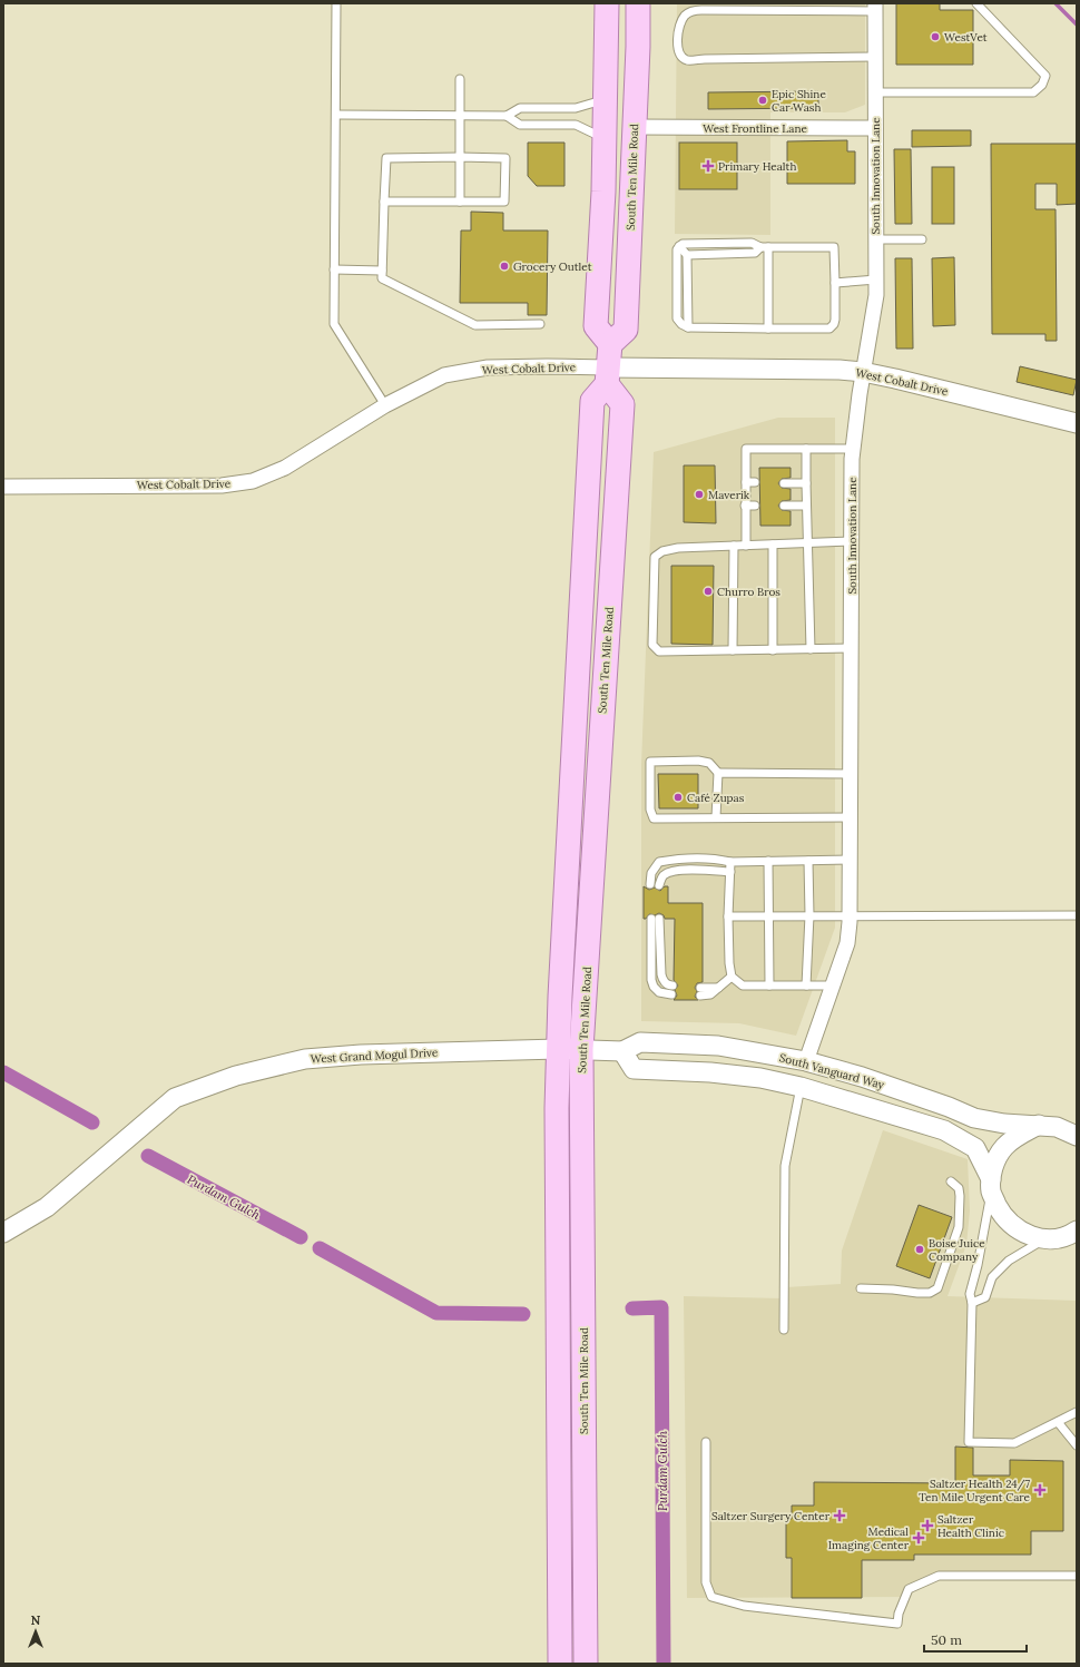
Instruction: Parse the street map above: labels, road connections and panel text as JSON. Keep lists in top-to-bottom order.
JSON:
{
  "streets": {
    "main road": ["South Ten Mile Road"],
    "street": [
      "West Frontline Lane",
      "South Innovation Lane",
      "West Cobalt Drive",
      "West Grand Mogul Drive",
      "South Vanguard Way"
    ]
  },
  "crossings": [
    ["West Frontline Lane", "South Innovation Lane"],
    ["West Frontline Lane", "South Ten Mile Road"],
    ["South Innovation Lane", "West Cobalt Drive"],
    ["South Innovation Lane", "South Vanguard Way"],
    ["South Ten Mile Road", "West Cobalt Drive"],
    ["South Ten Mile Road", "South Vanguard Way"],
    ["West Grand Mogul Drive", "South Vanguard Way"]
  ],
  "water": ["Purdam Gulch"],
  "places": {
    "other": [
      "WestVet",
      "Epic Shine Car Wash",
      "Grocery Outlet",
      "Maverik",
      "Churro Bros",
      "Café Zupas",
      "Boise Juice Company"
    ],
    "health": [
      "Primary Health",
      "Saltzer Health 24/7 Ten Mile Urgent Care",
      "Saltzer Surgery Center",
      "Saltzer Health Clinic",
      "Medical Imaging Center"
    ]
  },
  "scale_bar": "50 m",
  "north": "top"
}
